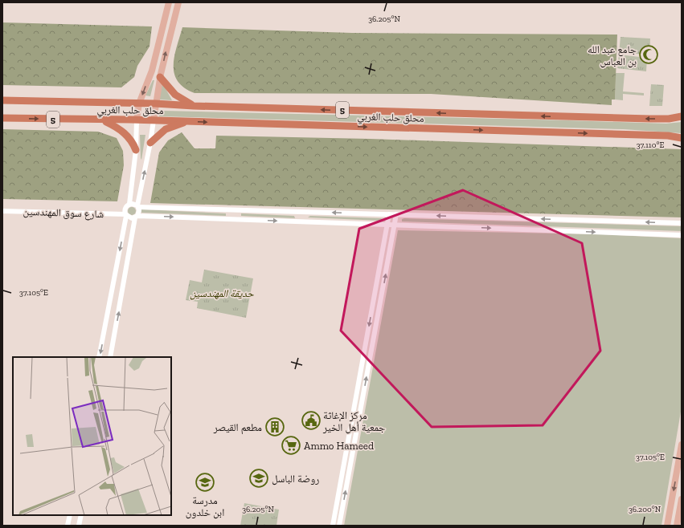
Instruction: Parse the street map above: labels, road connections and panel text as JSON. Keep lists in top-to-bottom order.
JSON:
{
  "streets": {
    "highway": ["محلق حلب الغربي", "5"],
    "street": ["شارع سوق المهندسين"]
  },
  "parks": ["حديقة المهندسين"],
  "places": {
    "mosque": ["جامع عبد الله بن العباس"],
    "public building": ["مركز الإغاثة جمعية أهل الخير"],
    "building": ["مطعم القيصر"],
    "supermarket": ["Ammo Hameed"],
    "school or university": ["روضة الباسل", "مدرسة ابن خلدون"]
  },
  "coordinates": [
    "36.205°N",
    "37.110°E",
    "37.105°E",
    "36.200°N"
  ]
}
